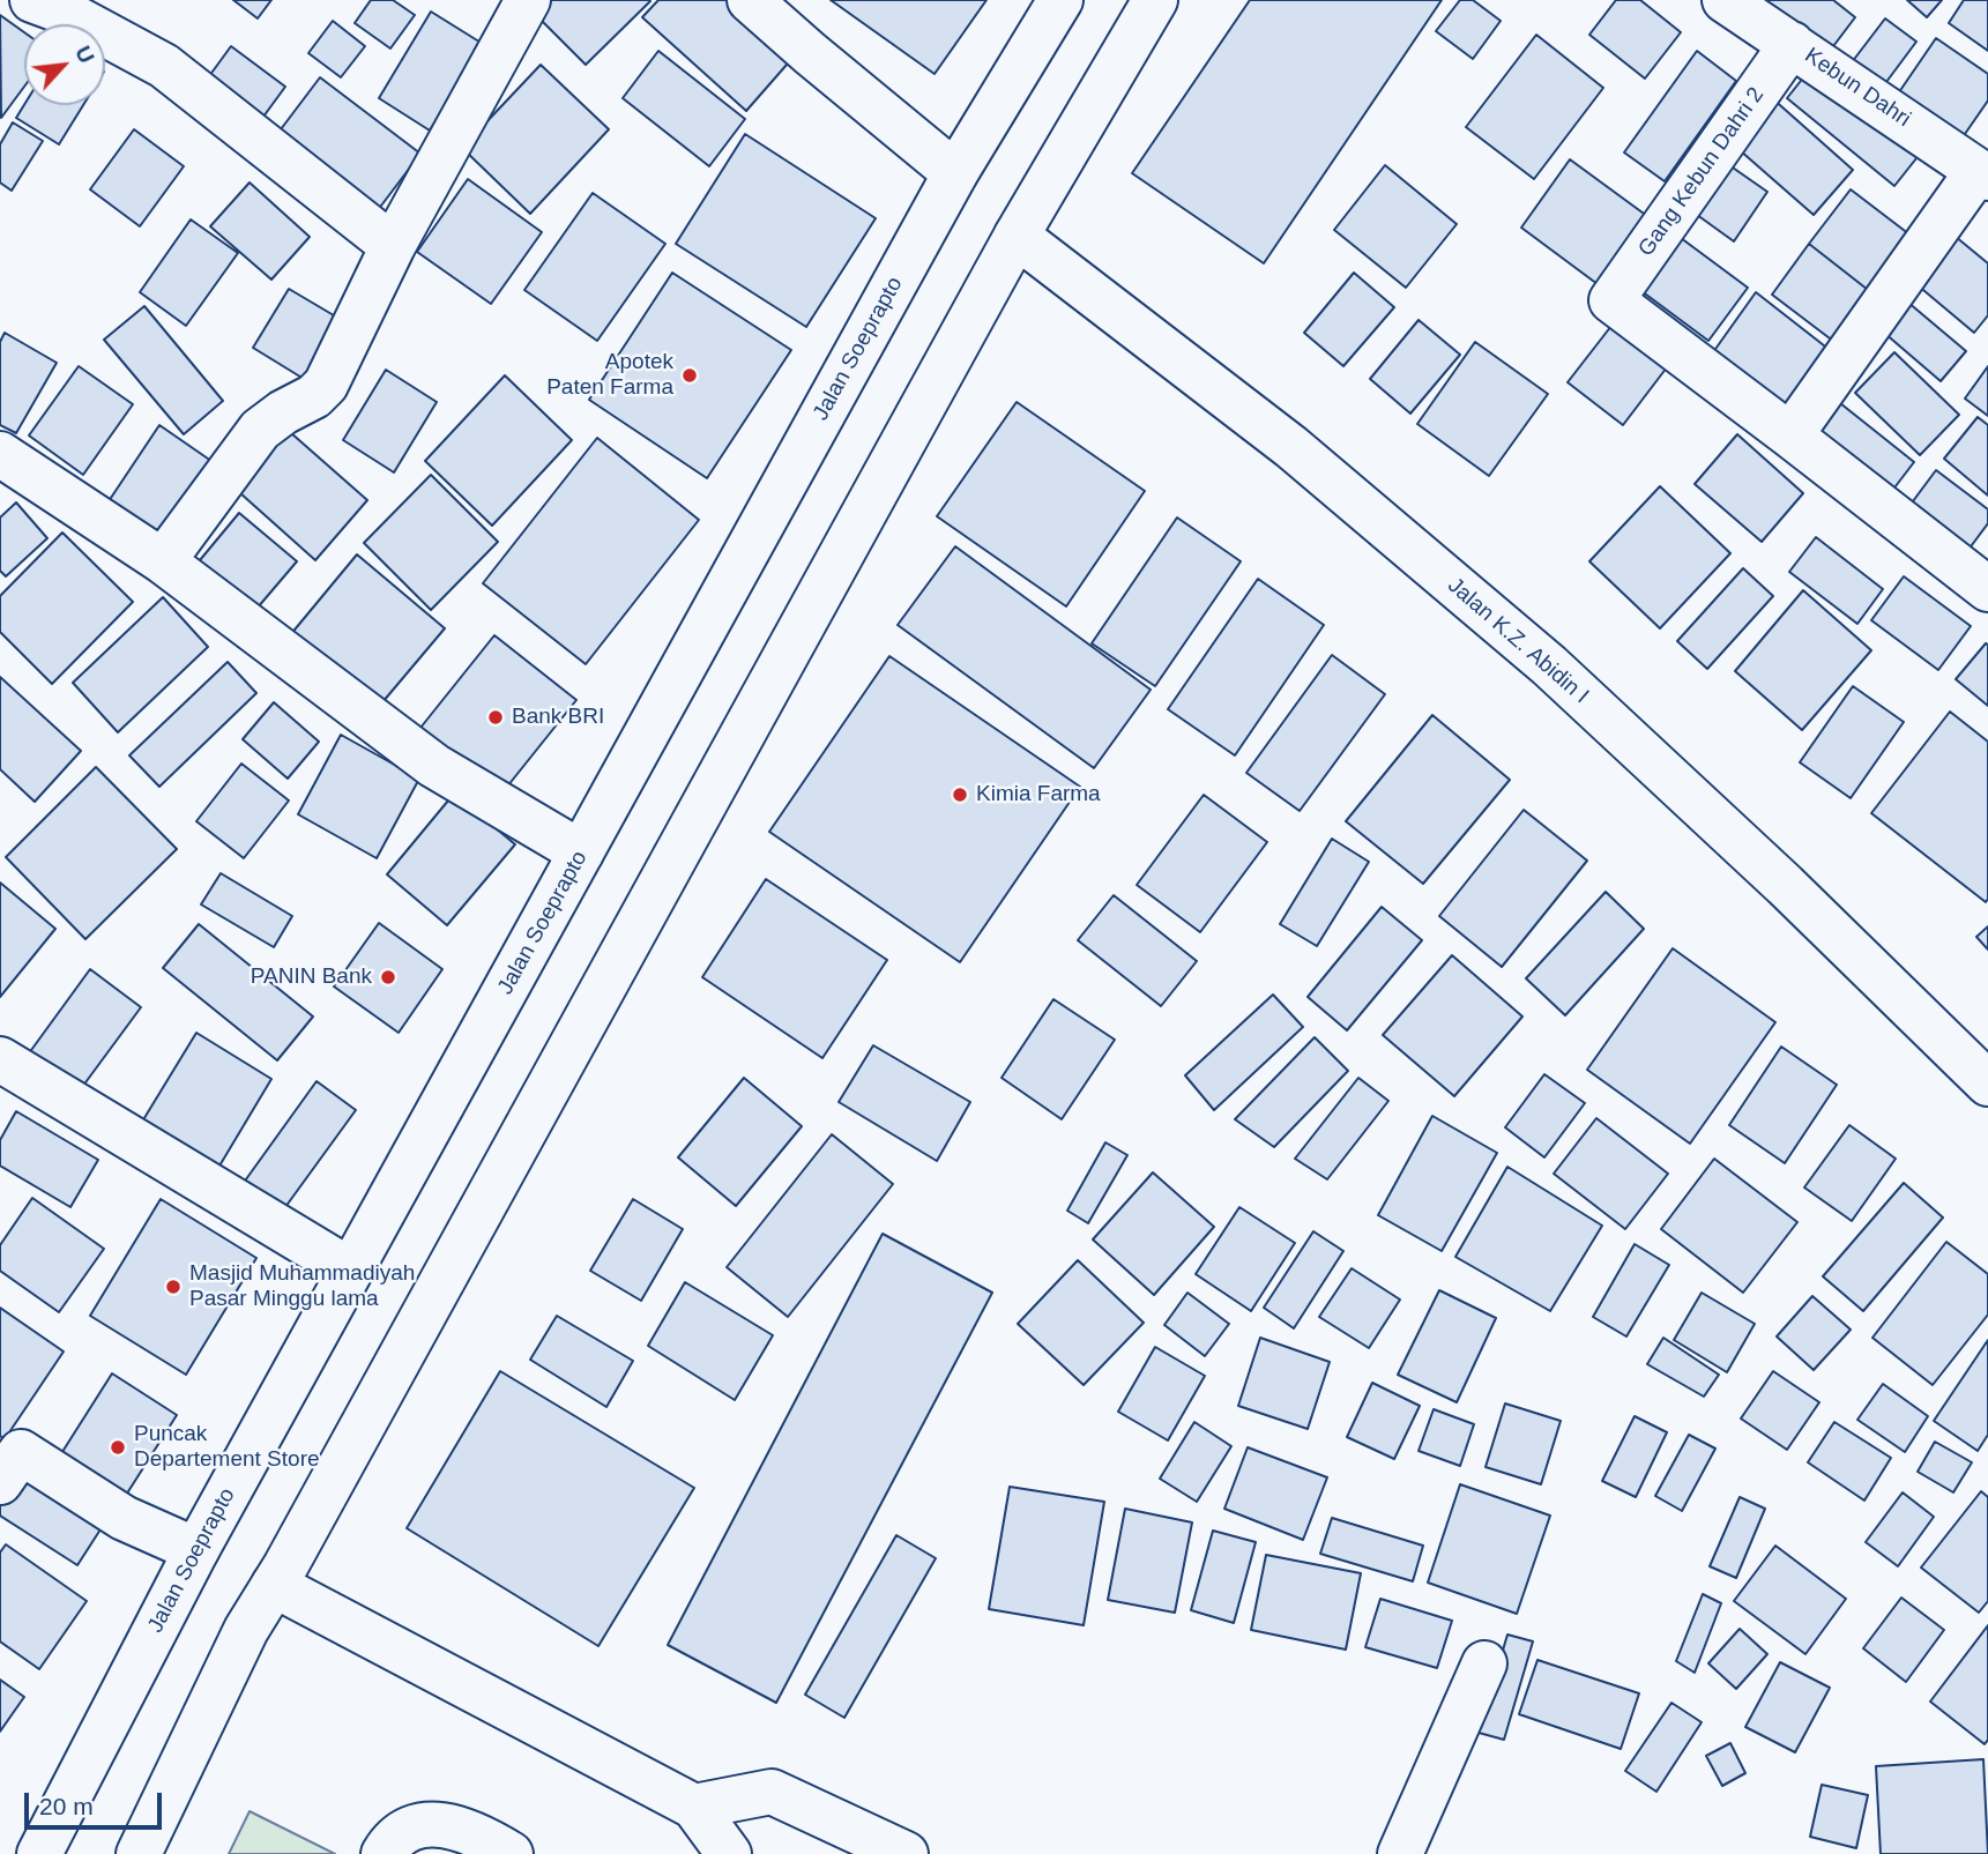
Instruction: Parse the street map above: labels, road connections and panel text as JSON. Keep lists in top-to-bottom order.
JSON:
{
  "streets": {
    "street": [
      "Kebun Dahri",
      "Gang Kebun Dahri 2",
      "Jalan Soeprapto",
      "Jalan K.Z. Abidin I"
    ]
  },
  "crossings": [
    ["Kebun Dahri", "Gang Kebun Dahri 2"]
  ],
  "places": [
    "Apotek Paten Farma",
    "Bank BRI",
    "Kimia Farma",
    "PANIN Bank",
    "Masjid Muhammadiyah Pasar Minggu lama",
    "Puncak Departement Store"
  ],
  "scale_bar": "20 m",
  "north": "top right"
}
